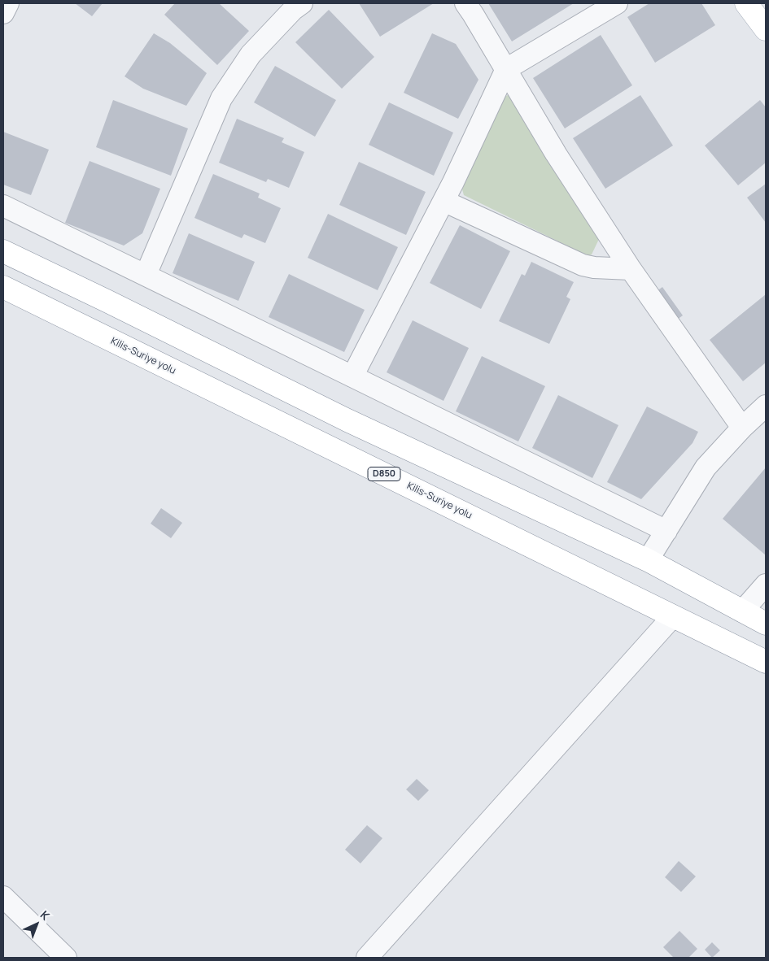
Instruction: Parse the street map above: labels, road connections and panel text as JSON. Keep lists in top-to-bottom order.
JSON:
{
  "streets": {
    "main road": ["Kilis-Suriye yolu", "D850"]
  },
  "north": "top right"
}
